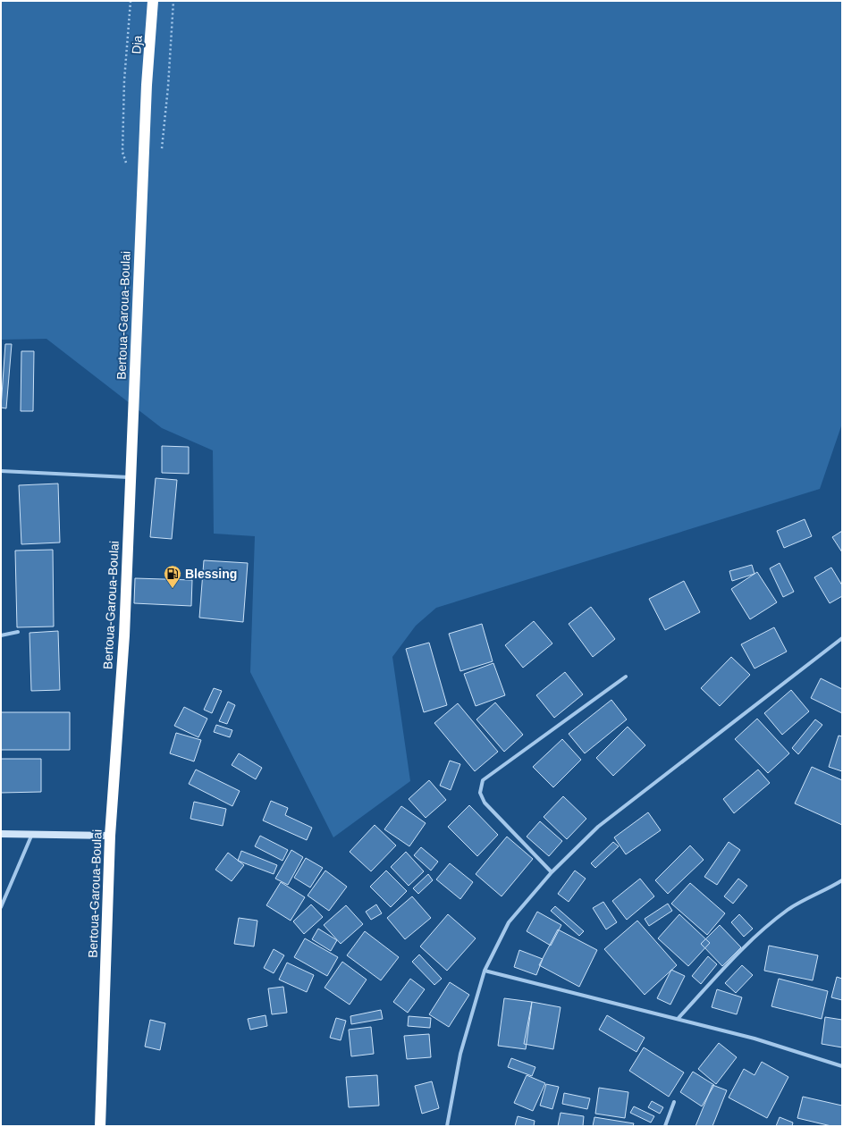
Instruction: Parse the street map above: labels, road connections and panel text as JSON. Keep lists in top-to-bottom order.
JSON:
{
  "streets": {
    "highway": ["Dja", "Bertoua-Garoua-Boulai"]
  },
  "crossings": [
    ["Dja", "Bertoua-Garoua-Boulai"]
  ],
  "places": {
    "fuel station": ["Blessing"]
  }
}
